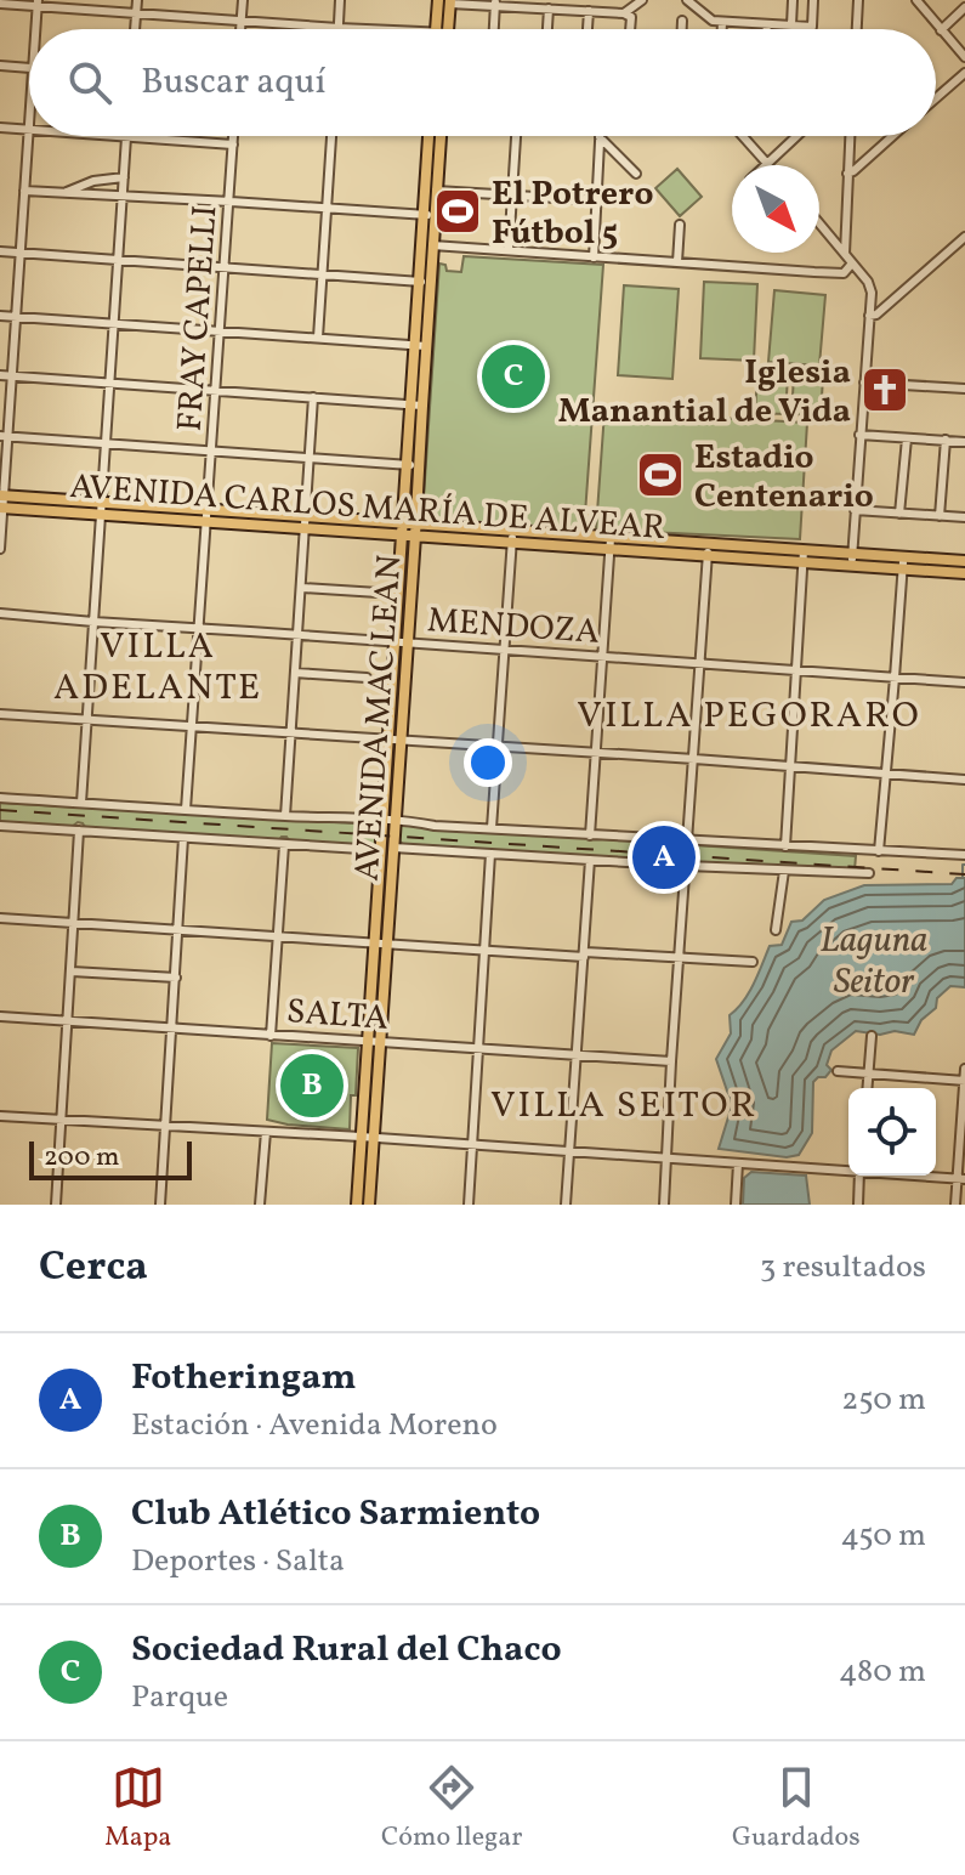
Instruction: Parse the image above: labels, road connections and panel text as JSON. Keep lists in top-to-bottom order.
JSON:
{
  "streets": {
    "main road": ["AVENIDA CARLOS MARÍA DE ALVEAR", "AVENIDA MAC LEAN"],
    "street": ["FRAY CAPELLI", "MENDOZA", "SALTA"]
  },
  "crossings": [
    ["FRAY CAPELLI", "AVENIDA CARLOS MARÍA DE ALVEAR"],
    ["FRAY CAPELLI", "MENDOZA"],
    ["AVENIDA CARLOS MARÍA DE ALVEAR", "AVENIDA MAC LEAN"],
    ["MENDOZA", "AVENIDA MAC LEAN"],
    ["AVENIDA MAC LEAN", "SALTA"]
  ],
  "districts": ["VILLA ADELANTE", "VILLA PEGORARO", "VILLA SEITOR"],
  "water": ["Laguna Seitor"],
  "places": {
    "sports": ["El Potrero Fútbol 5", "Estadio Centenario"],
    "church": ["Iglesia Manantial de Vida"]
  },
  "scale_bar": "200 m",
  "north": "bottom right",
  "page": {
    "search": "Buscar aquí",
    "pins": ["C", "A", "B"],
    "scale": "200 m",
    "heading": ["Cerca", "3 resultados"],
    "list": [
      {
        "mark": "A",
        "name": "Fotheringam",
        "note": "Estación · Avenida Moreno",
        "value": "250 m"
      },
      {
        "mark": "B",
        "name": "Club Atlético Sarmiento",
        "note": "Deportes · Salta",
        "value": "450 m"
      },
      {
        "mark": "C",
        "name": "Sociedad Rural del Chaco",
        "note": "Parque",
        "value": "480 m"
      }
    ],
    "nav": ["Mapa", "Cómo llegar", "Guardados"]
  }
}
